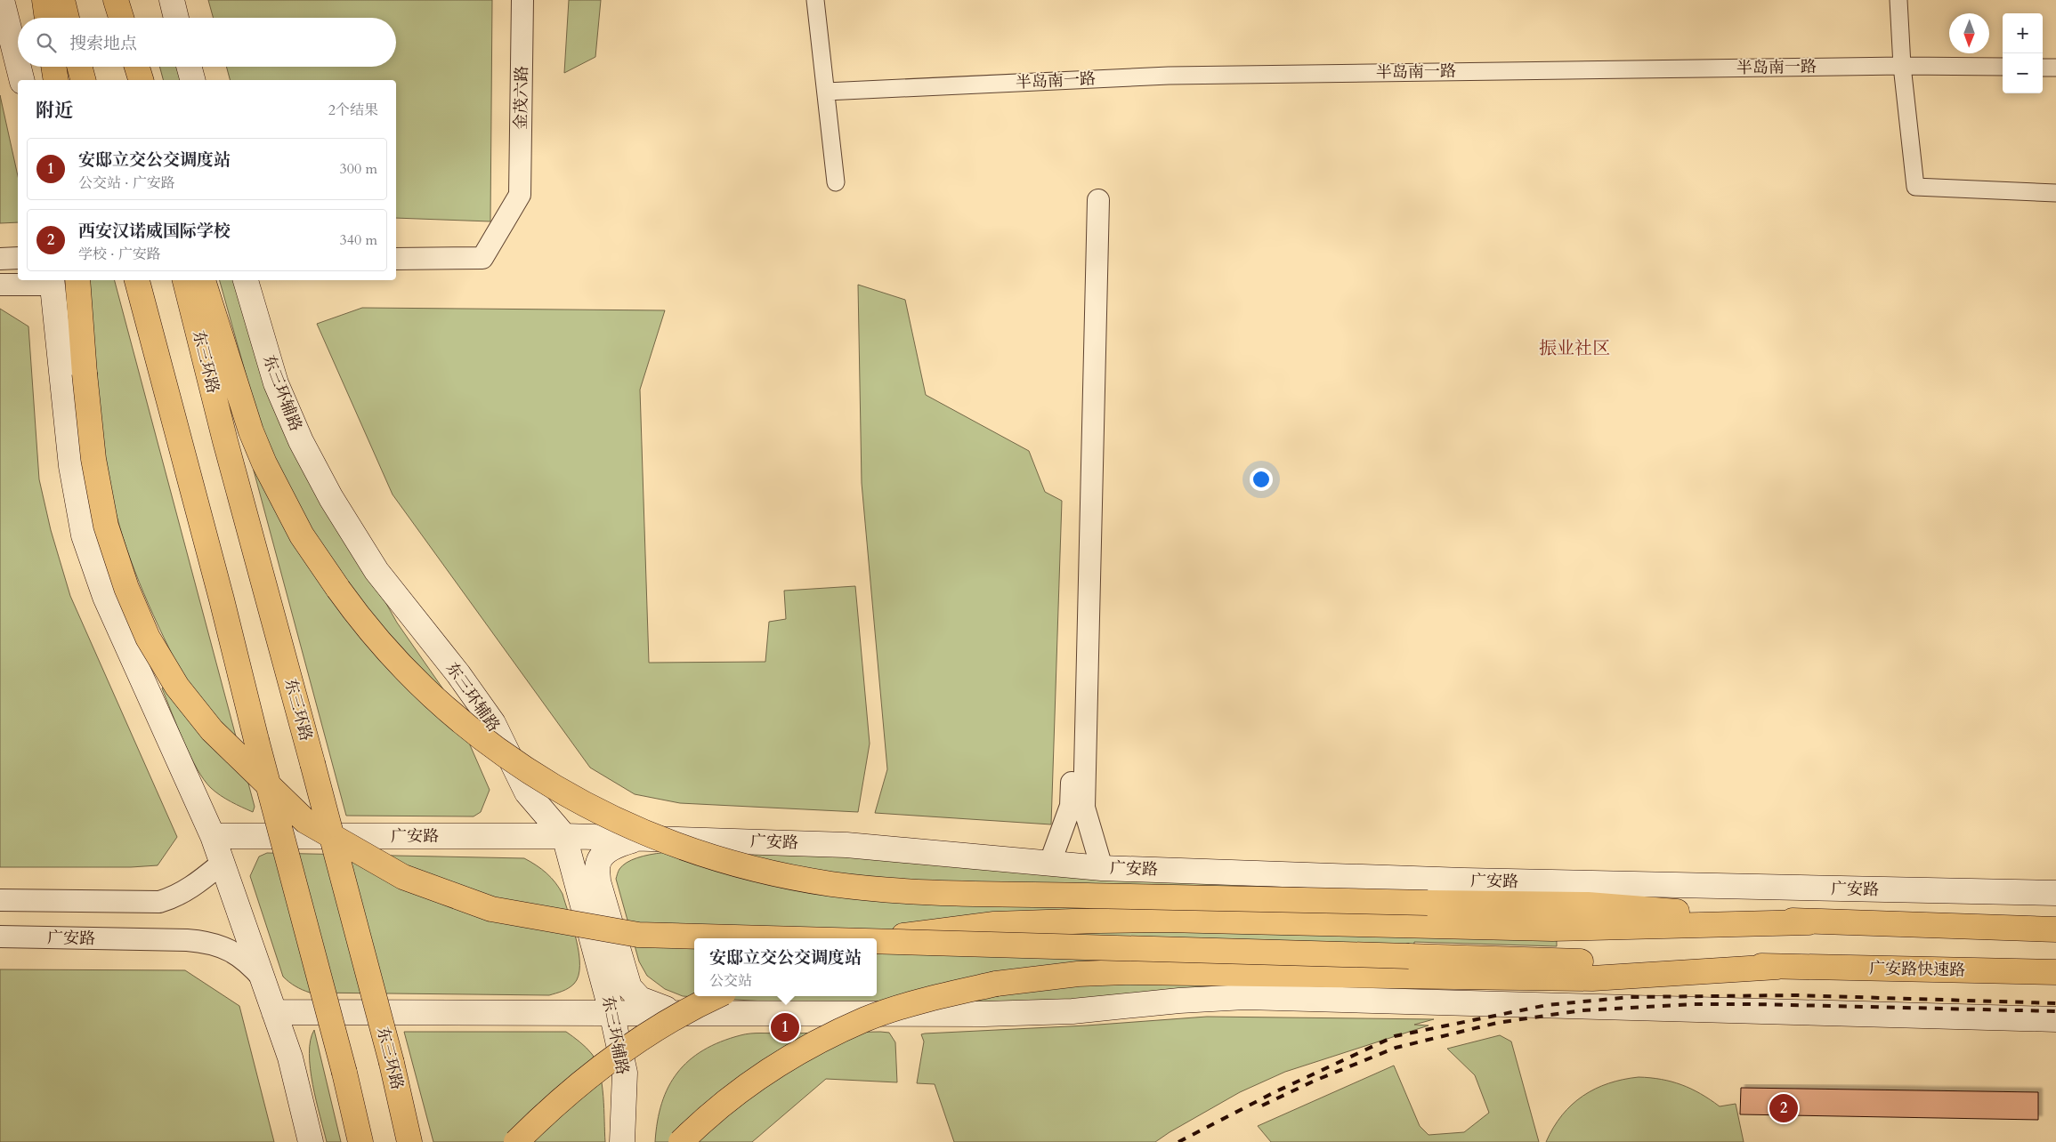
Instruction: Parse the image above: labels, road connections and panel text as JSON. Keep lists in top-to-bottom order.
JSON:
{
  "streets": {
    "highway": ["东三环路", "广安路快速路"],
    "main road": ["东三环辅路", "广安路"],
    "street": ["半岛南一路", "金茂六路"]
  },
  "crossings": [
    ["东三环辅路", "广安路"]
  ],
  "districts": ["振业社区"],
  "north": "bottom",
  "page": {
    "map_buttons": ["+", "−"],
    "search": "搜索地点",
    "heading": ["附近", "2个结果"],
    "list": [
      {
        "mark": "1",
        "name": "安邸立交公交调度站",
        "note": "公交站 · 广安路",
        "value": "300 m"
      },
      {
        "mark": "2",
        "name": "西安汉诺威国际学校",
        "note": "学校 · 广安路",
        "value": "340 m"
      }
    ],
    "popup": ["安邸立交公交调度站", "公交站"],
    "pins": ["1", "2"]
  }
}
